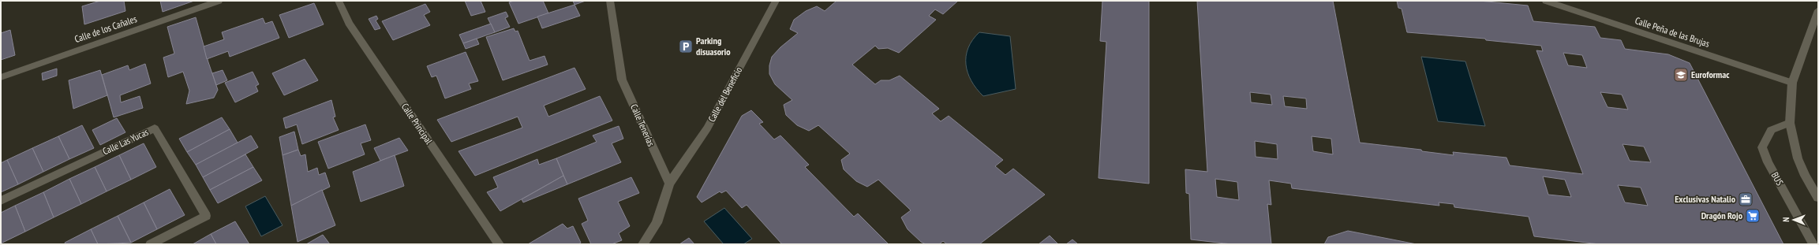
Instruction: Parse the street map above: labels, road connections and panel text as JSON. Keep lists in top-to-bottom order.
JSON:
{
  "streets": {
    "street": [
      "Calle de los Cañales",
      "Calle Peña de las Brujas",
      "Calle del Beneficio",
      "Calle Principal",
      "Calle Tenerías",
      "Calle Las Yucas",
      "BUS"
    ]
  },
  "crossings": [
    ["Calle del Beneficio", "Calle Tenerías"]
  ],
  "places": {
    "parking": ["Parking disuasorio"],
    "school or university": ["Euroformac"],
    "office": ["Exclusivas Natalio"],
    "supermarket": ["Dragón Rojo"]
  },
  "north": "left"
}
